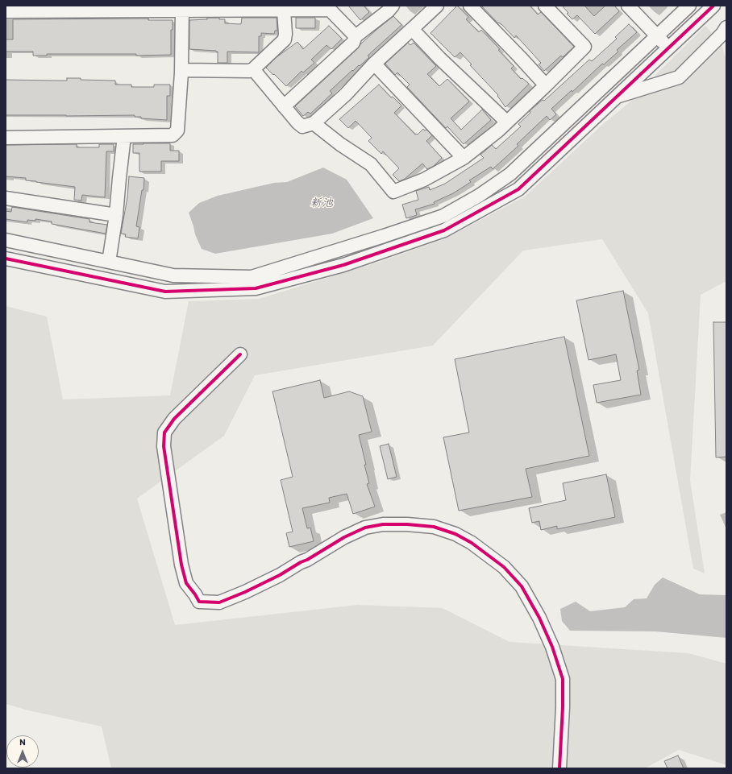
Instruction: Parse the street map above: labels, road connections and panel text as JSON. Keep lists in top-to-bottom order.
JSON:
{
  "water": ["新池"],
  "north": "top"
}
